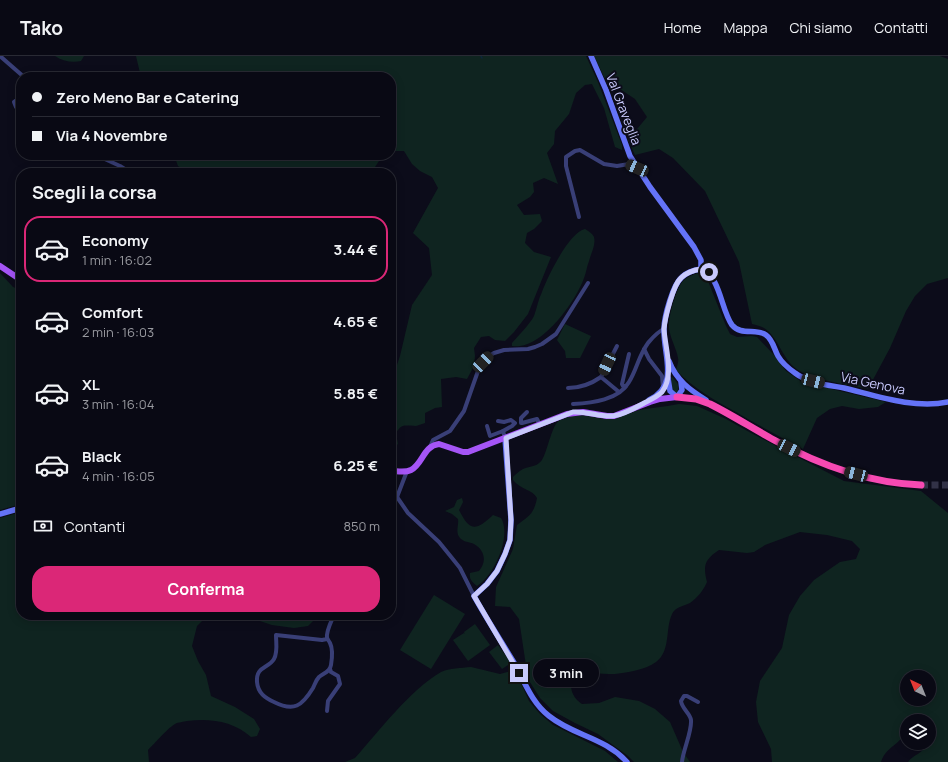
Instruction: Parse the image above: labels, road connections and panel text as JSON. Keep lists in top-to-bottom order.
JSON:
{
  "streets": {
    "main road": ["Val Graveglia", "Via Genova"]
  },
  "crossings": [
    ["Val Graveglia", "Via Genova"]
  ],
  "north": "top left",
  "page": {
    "header": "Tako",
    "nav": [
      "Home",
      "Mappa",
      "Chi siamo",
      "Contatti"
    ],
    "banner": ["Zero Meno Bar e Catering", "Via 4 Novembre"],
    "heading": "Scegli la corsa",
    "list": [
      {
        "name": "Economy",
        "note": "1 min · 16:02",
        "value": "3.44 €"
      },
      {
        "name": "Comfort",
        "note": "2 min · 16:03",
        "value": "4.65 €"
      },
      {
        "name": "XL",
        "note": "3 min · 16:04",
        "value": "5.85 €"
      },
      {
        "name": "Black",
        "note": "4 min · 16:05",
        "value": "6.25 €"
      }
    ],
    "pay": ["Contanti", "850 m"],
    "buttons": "Conferma",
    "bubble": "3 min"
  }
}
